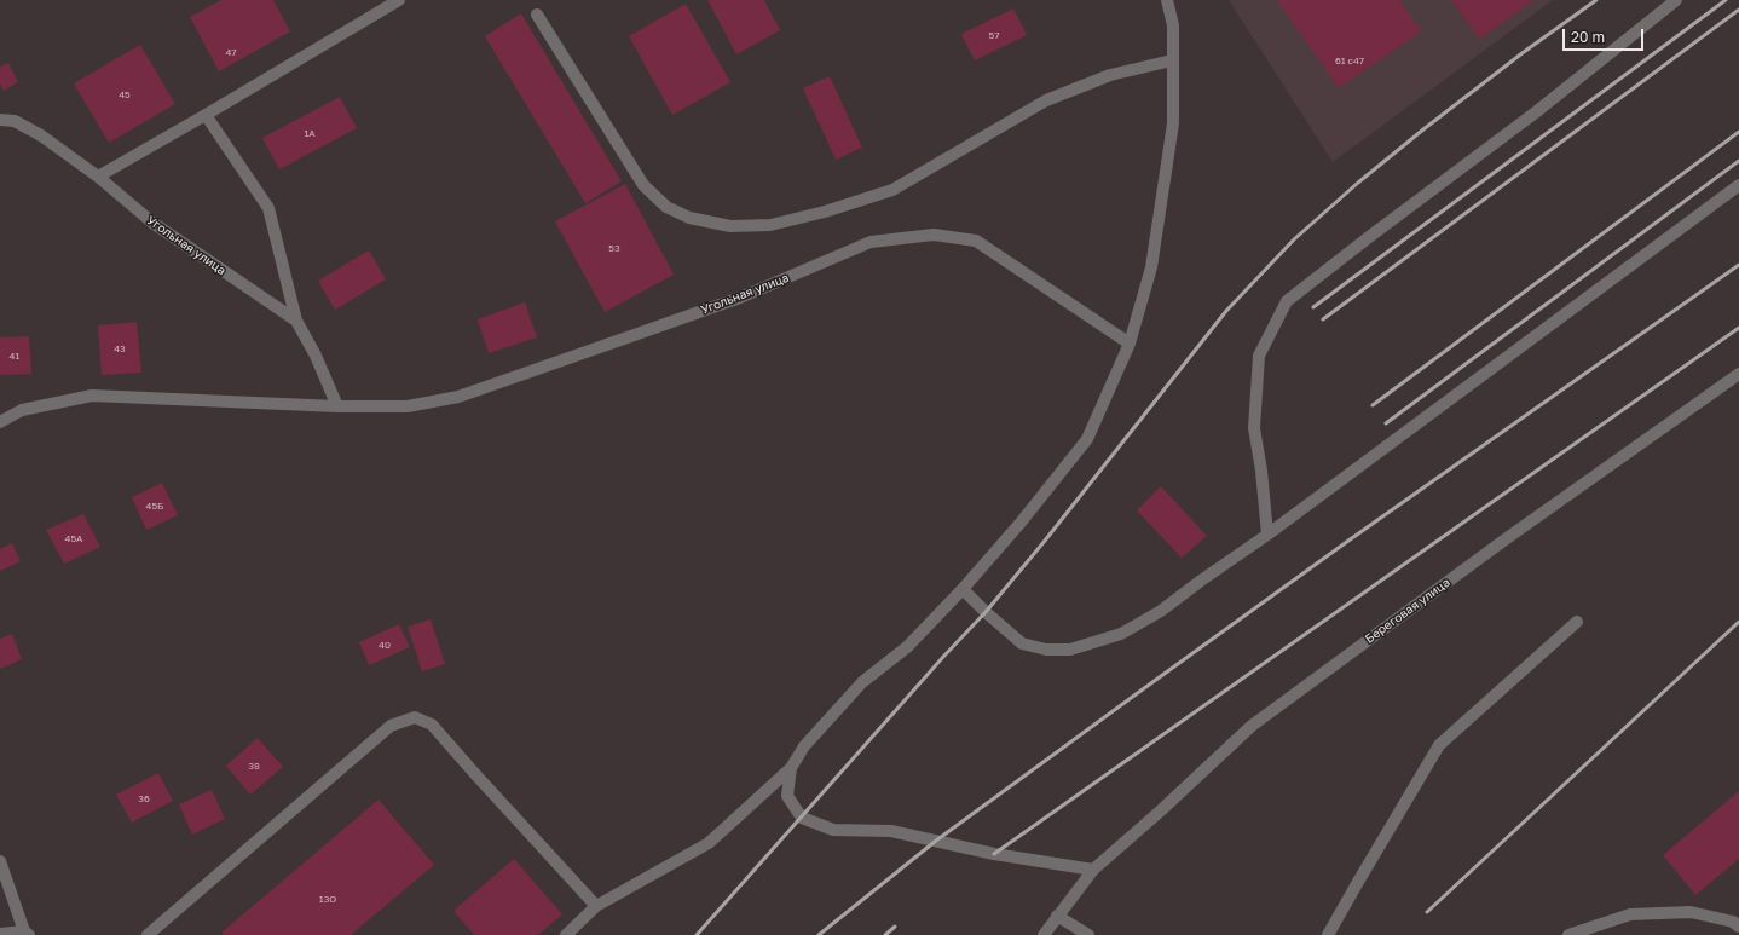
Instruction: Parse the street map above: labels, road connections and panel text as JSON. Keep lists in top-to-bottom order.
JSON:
{
  "streets": {
    "street": ["Угольная улица", "Береговая улица"]
  },
  "house_numbers": [
    "57",
    "47",
    "61 с47",
    "45",
    "1А",
    "53",
    "43",
    "41",
    "45Б",
    "45А",
    "40",
    "38",
    "36",
    "13О"
  ],
  "scale_bar": "20 m"
}
